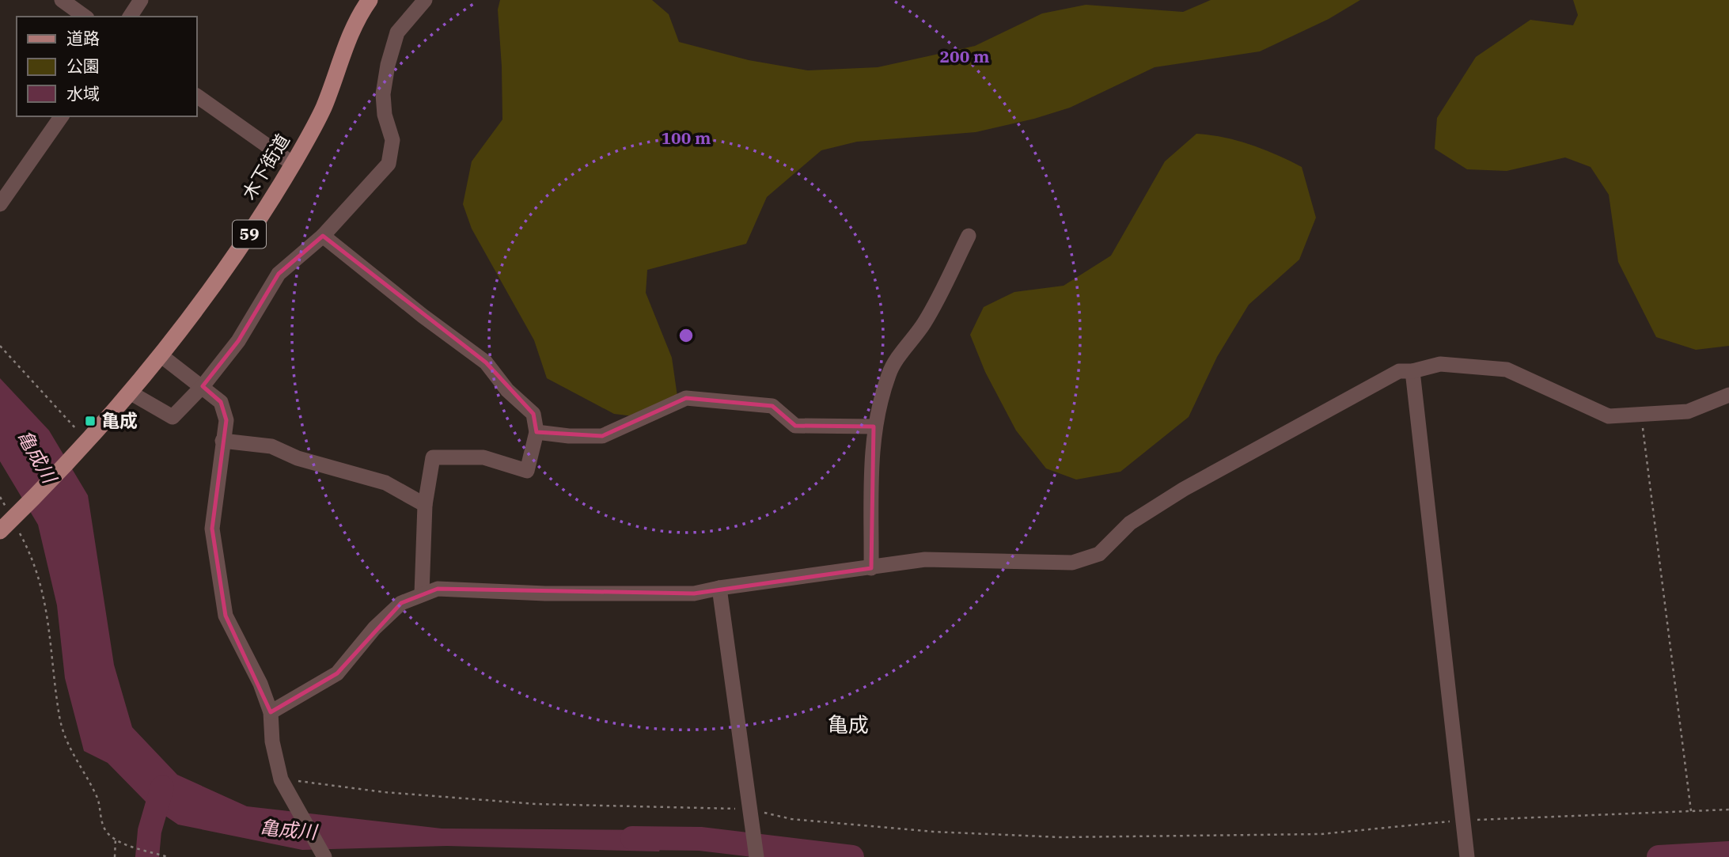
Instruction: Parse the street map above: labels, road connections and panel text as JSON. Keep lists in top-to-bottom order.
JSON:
{
  "streets": {
    "main road": ["木下街道", "59"]
  },
  "crossings": [
    ["木下街道", "59"]
  ],
  "districts": ["亀成"],
  "water": ["亀成川"],
  "places": {
    "transit": ["亀成"]
  },
  "legend": ["道路", "公園", "水域"],
  "rings": ["200 m", "100 m"]
}
